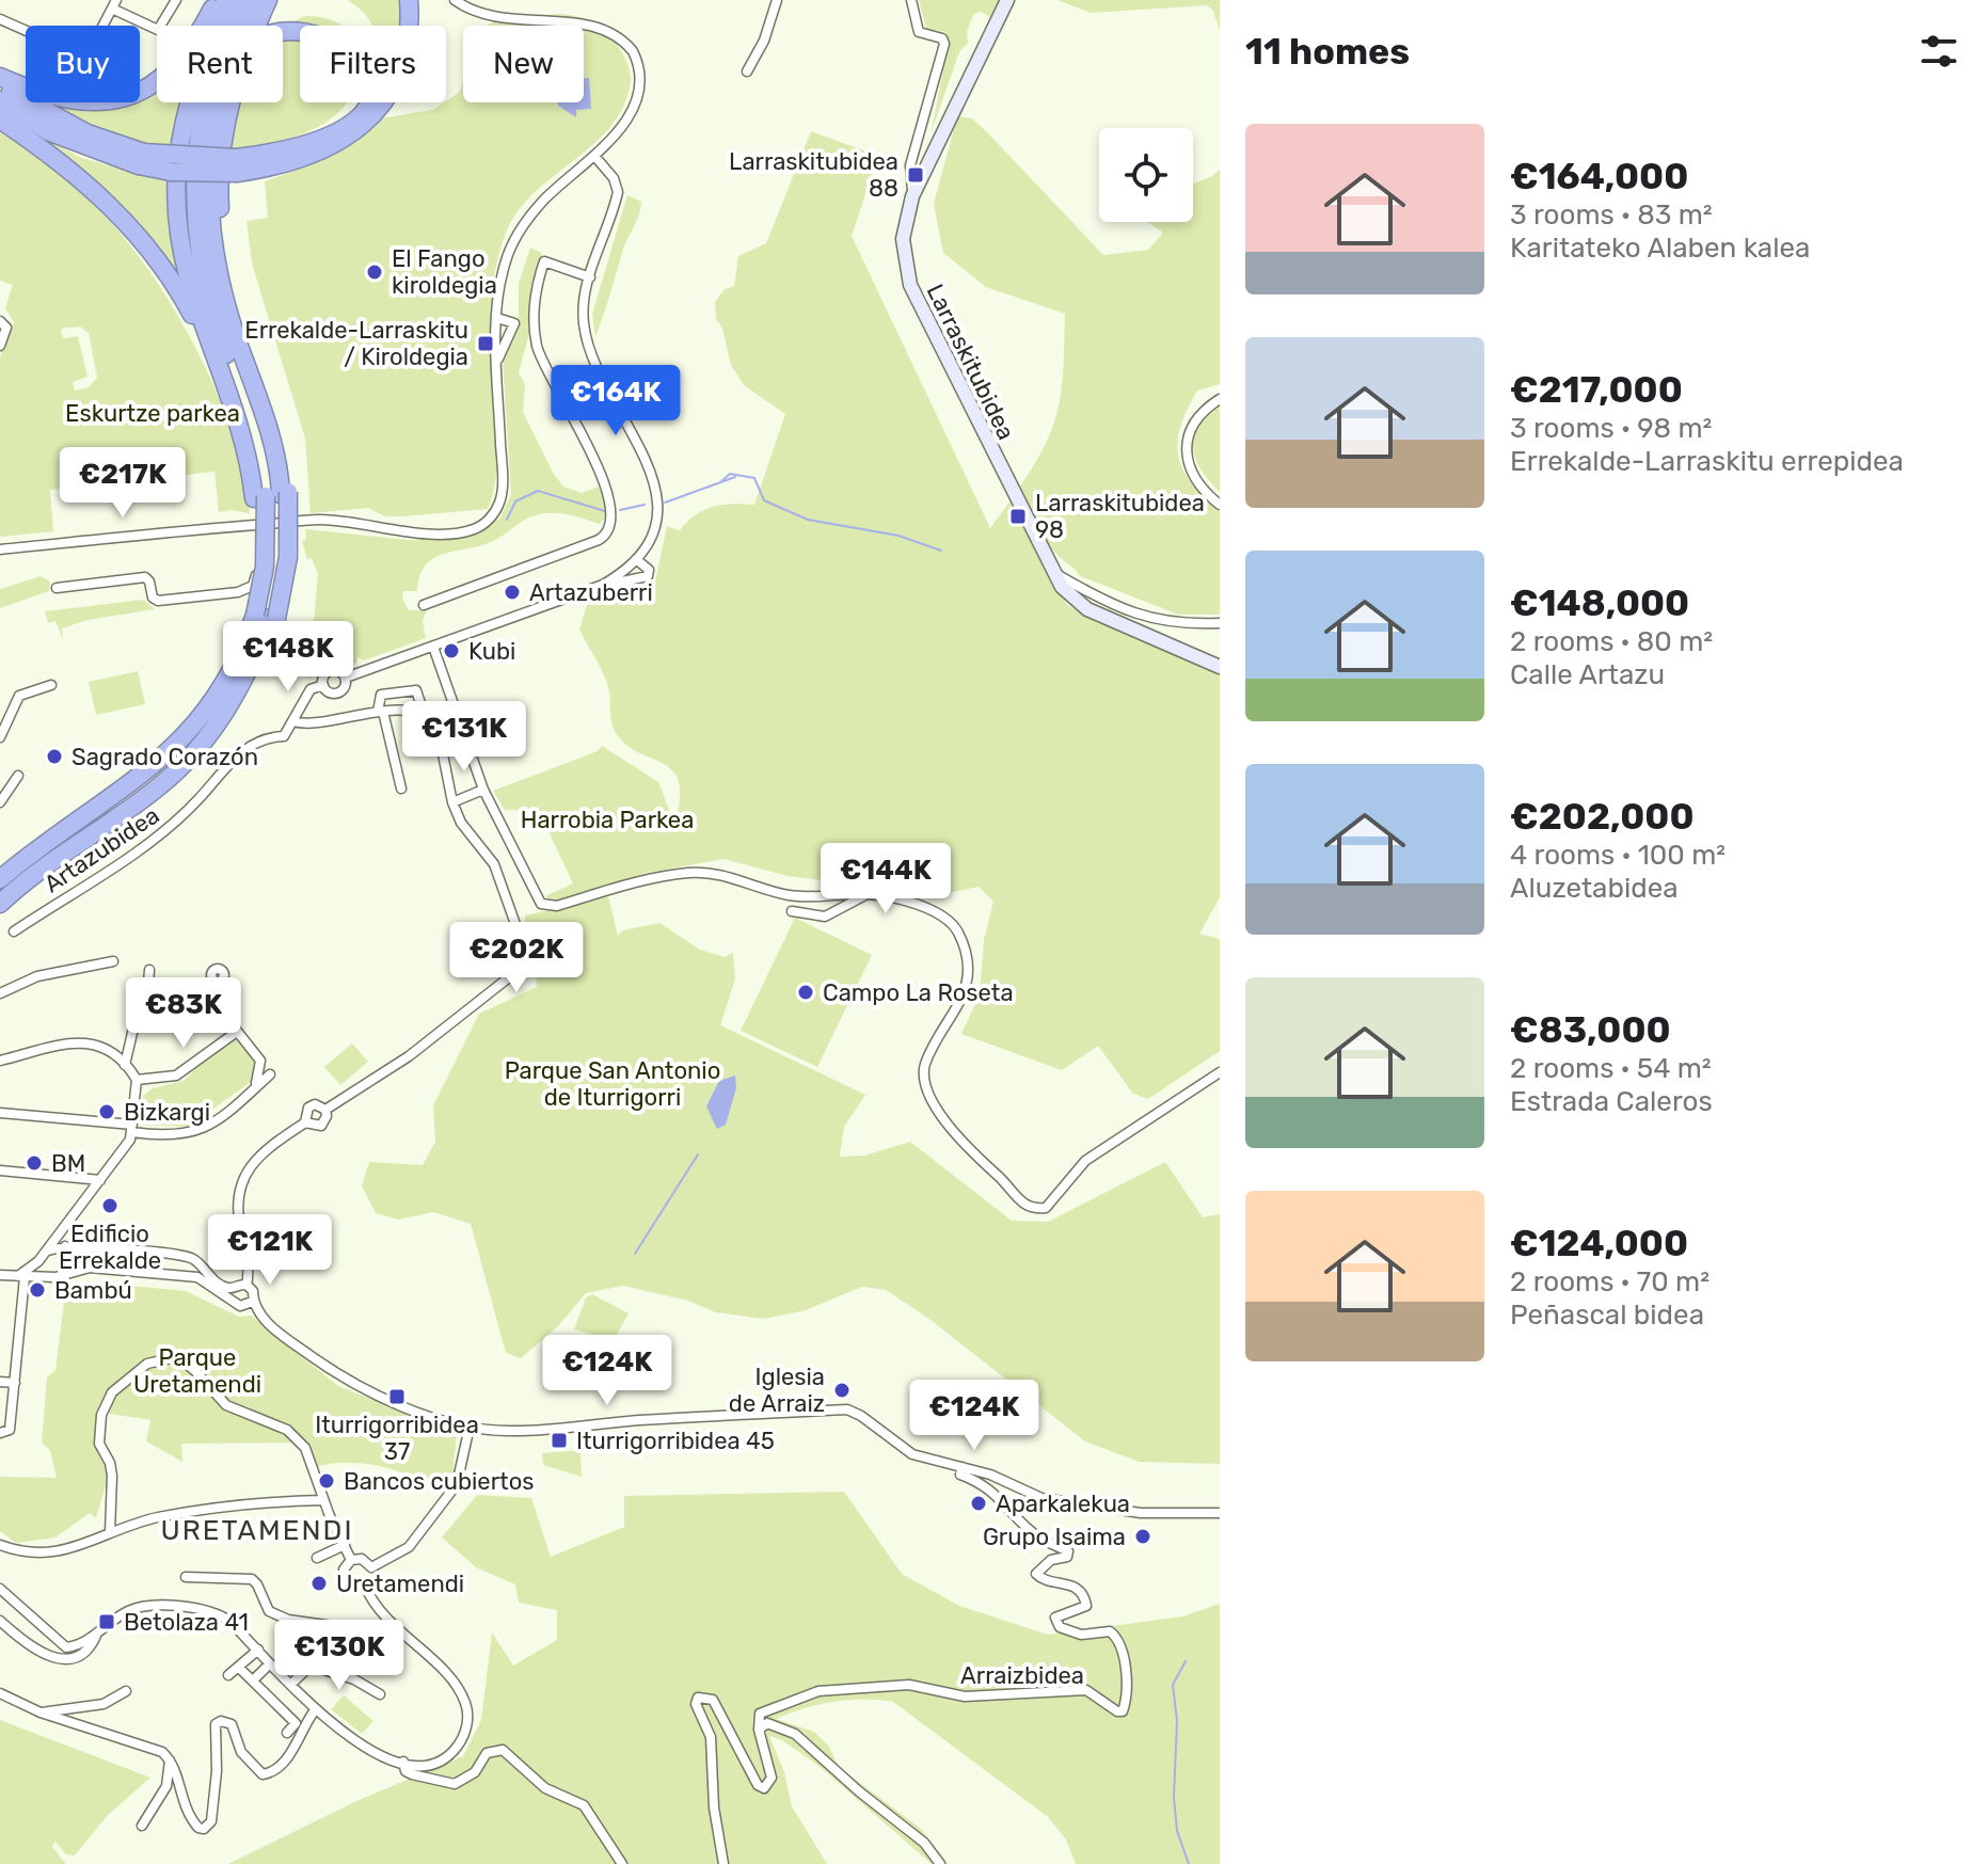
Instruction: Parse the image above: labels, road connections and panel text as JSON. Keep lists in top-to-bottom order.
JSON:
{
  "streets": {
    "street": ["Larraskitubidea", "Artazubidea", "Arraizbidea"]
  },
  "districts": ["URETAMENDI"],
  "parks": [
    "Eskurtze parkea",
    "Harrobia Parkea",
    "Parque San Antonio de Iturrigorri",
    "Parque Uretamendi"
  ],
  "places": {
    "transit": [
      "Larraskitubidea 88",
      "Errekalde-Larraskitu / Kiroldegia",
      "Larraskitubidea 98",
      "Iturrigorribidea 37",
      "Iturrigorribidea 45",
      "Betolaza 41"
    ],
    "other": [
      "El Fango kiroldegia",
      "Artazuberri",
      "Kubi",
      "Sagrado Corazón",
      "Campo La Roseta",
      "Bizkargi",
      "BM",
      "Edificio Errekalde",
      "Bambú",
      "Iglesia de Arraiz",
      "Bancos cubiertos",
      "Aparkalekua",
      "Grupo Isaima",
      "Uretamendi"
    ]
  },
  "page": {
    "heading": "11 homes",
    "chip": [
      "Buy",
      "Rent",
      "Filters",
      "New"
    ],
    "list": [
      {
        "name": "€164,000",
        "note": "3 rooms · 83 m² · Karitateko Alaben kalea"
      },
      {
        "name": "€217,000",
        "note": "3 rooms · 98 m² · Errekalde-Larraskitu errepidea"
      },
      {
        "name": "€148,000",
        "note": "2 rooms · 80 m² · Calle Artazu"
      },
      {
        "name": "€202,000",
        "note": "4 rooms · 100 m² · Aluzetabidea"
      },
      {
        "name": "€83,000",
        "note": "2 rooms · 54 m² · Estrada Caleros"
      },
      {
        "name": "€124,000",
        "note": "2 rooms · 70 m² · Peñascal bidea"
      }
    ],
    "price": [
      "€164K",
      "€217K",
      "€148K",
      "€131K",
      "€144K",
      "€202K",
      "€83K",
      "€121K",
      "€124K",
      "€124K",
      "€130K"
    ]
  }
}
